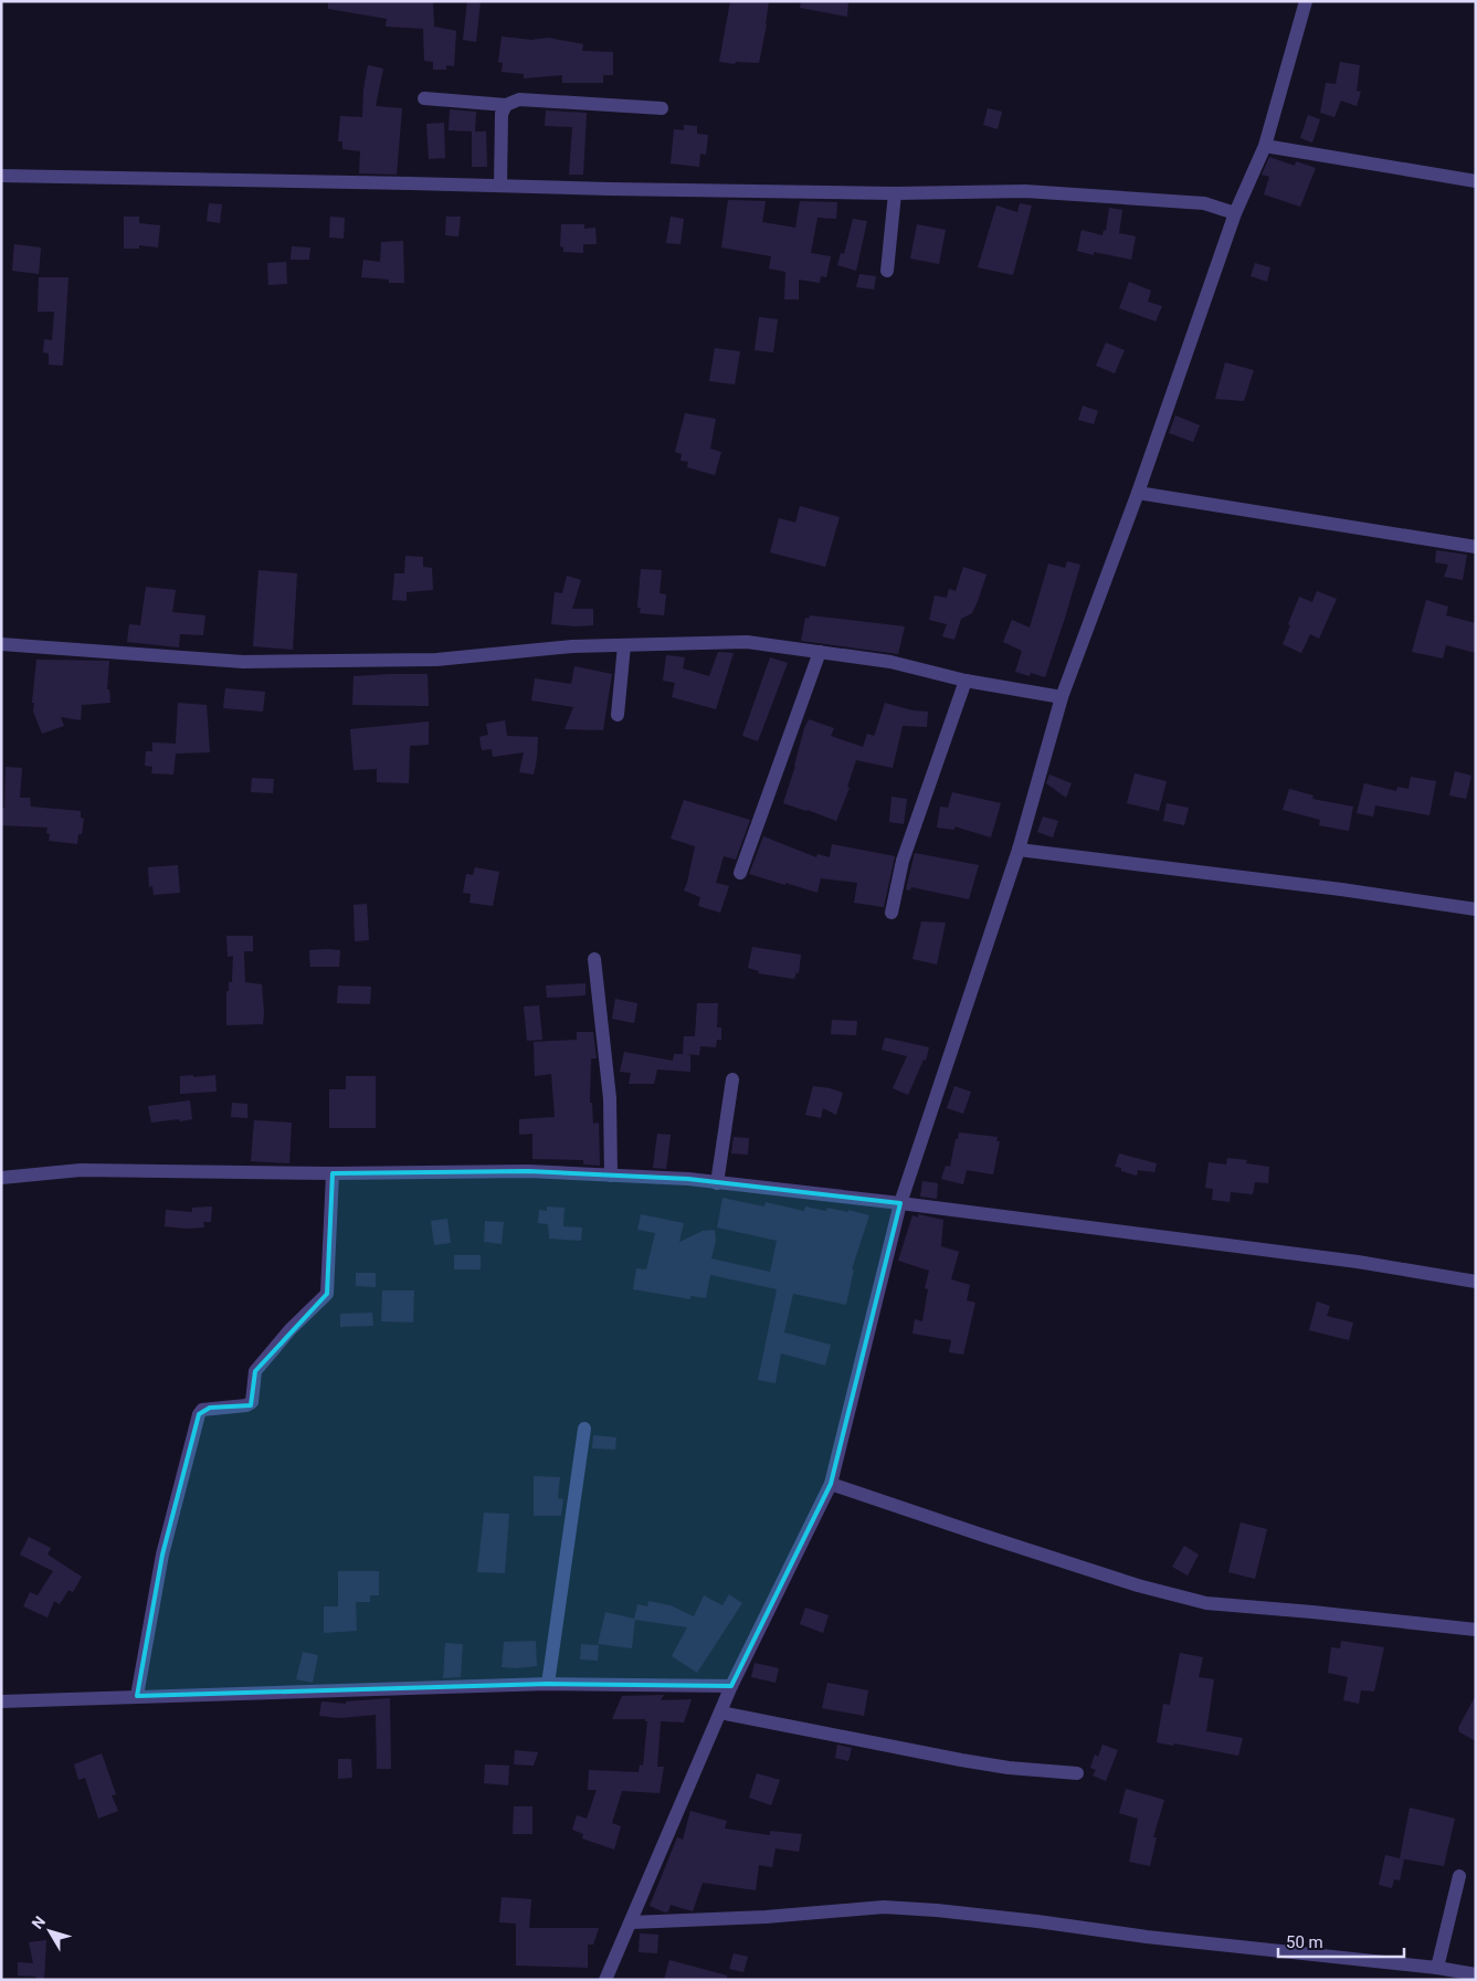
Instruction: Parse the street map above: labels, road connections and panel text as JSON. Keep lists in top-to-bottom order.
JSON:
{
  "scale_bar": "50 m",
  "north": "top left"
}
